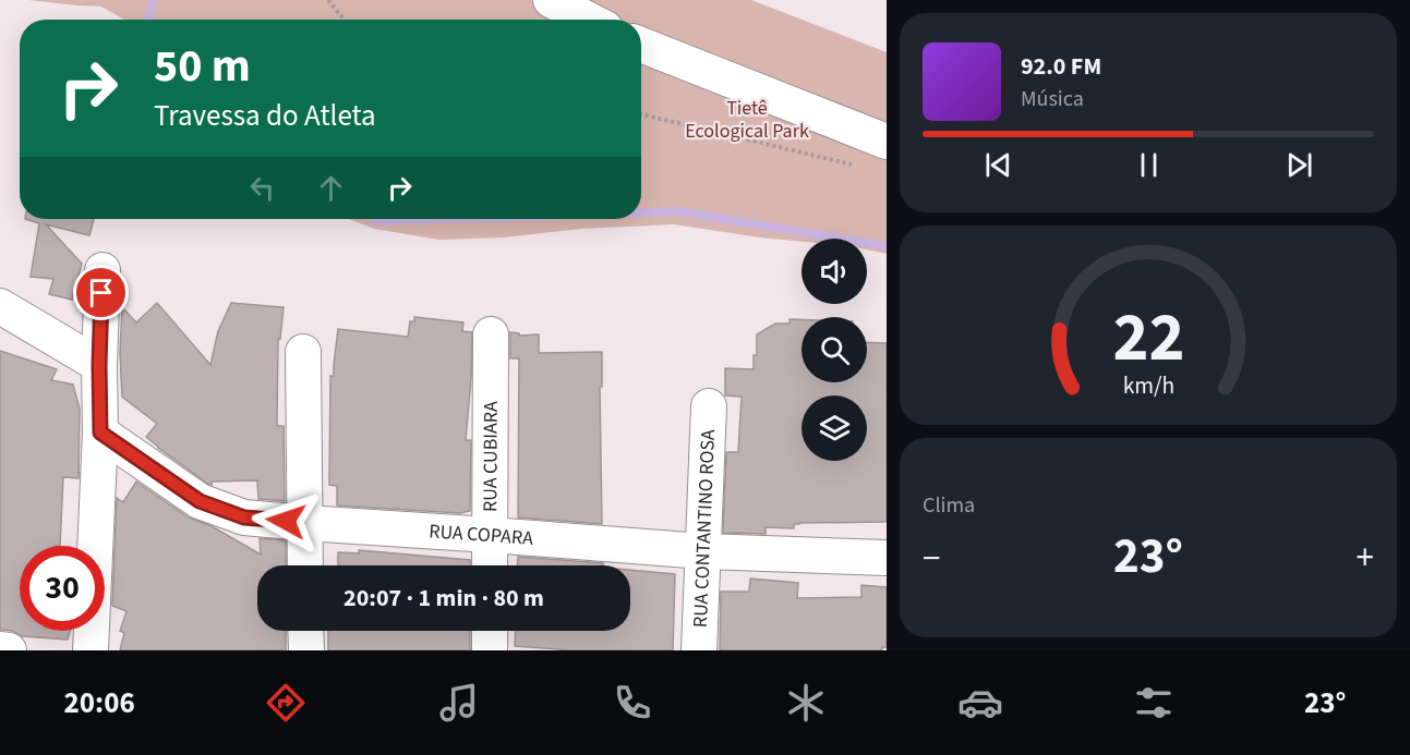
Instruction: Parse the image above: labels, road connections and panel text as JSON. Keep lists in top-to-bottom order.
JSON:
{
  "streets": {
    "street": ["RUA CUBIARA", "RUA CONTANTINO ROSA", "RUA COPARA"]
  },
  "crossings": [
    ["RUA CUBIARA", "RUA COPARA"],
    ["RUA CONTANTINO ROSA", "RUA COPARA"]
  ],
  "parks": ["Tietê Ecological Park"],
  "page": {
    "turn": ["50 m", "Travessa do Atleta"],
    "song": ["92.0 FM", "Música"],
    "tile": "Clima",
    "heat": ["−", "23°", "+"],
    "limit": "30",
    "trip": "20:07 · 1 min · 80 m",
    "tabs": ["20:06", "23°"],
    "gauge": ["22", "km/h"]
  }
}
